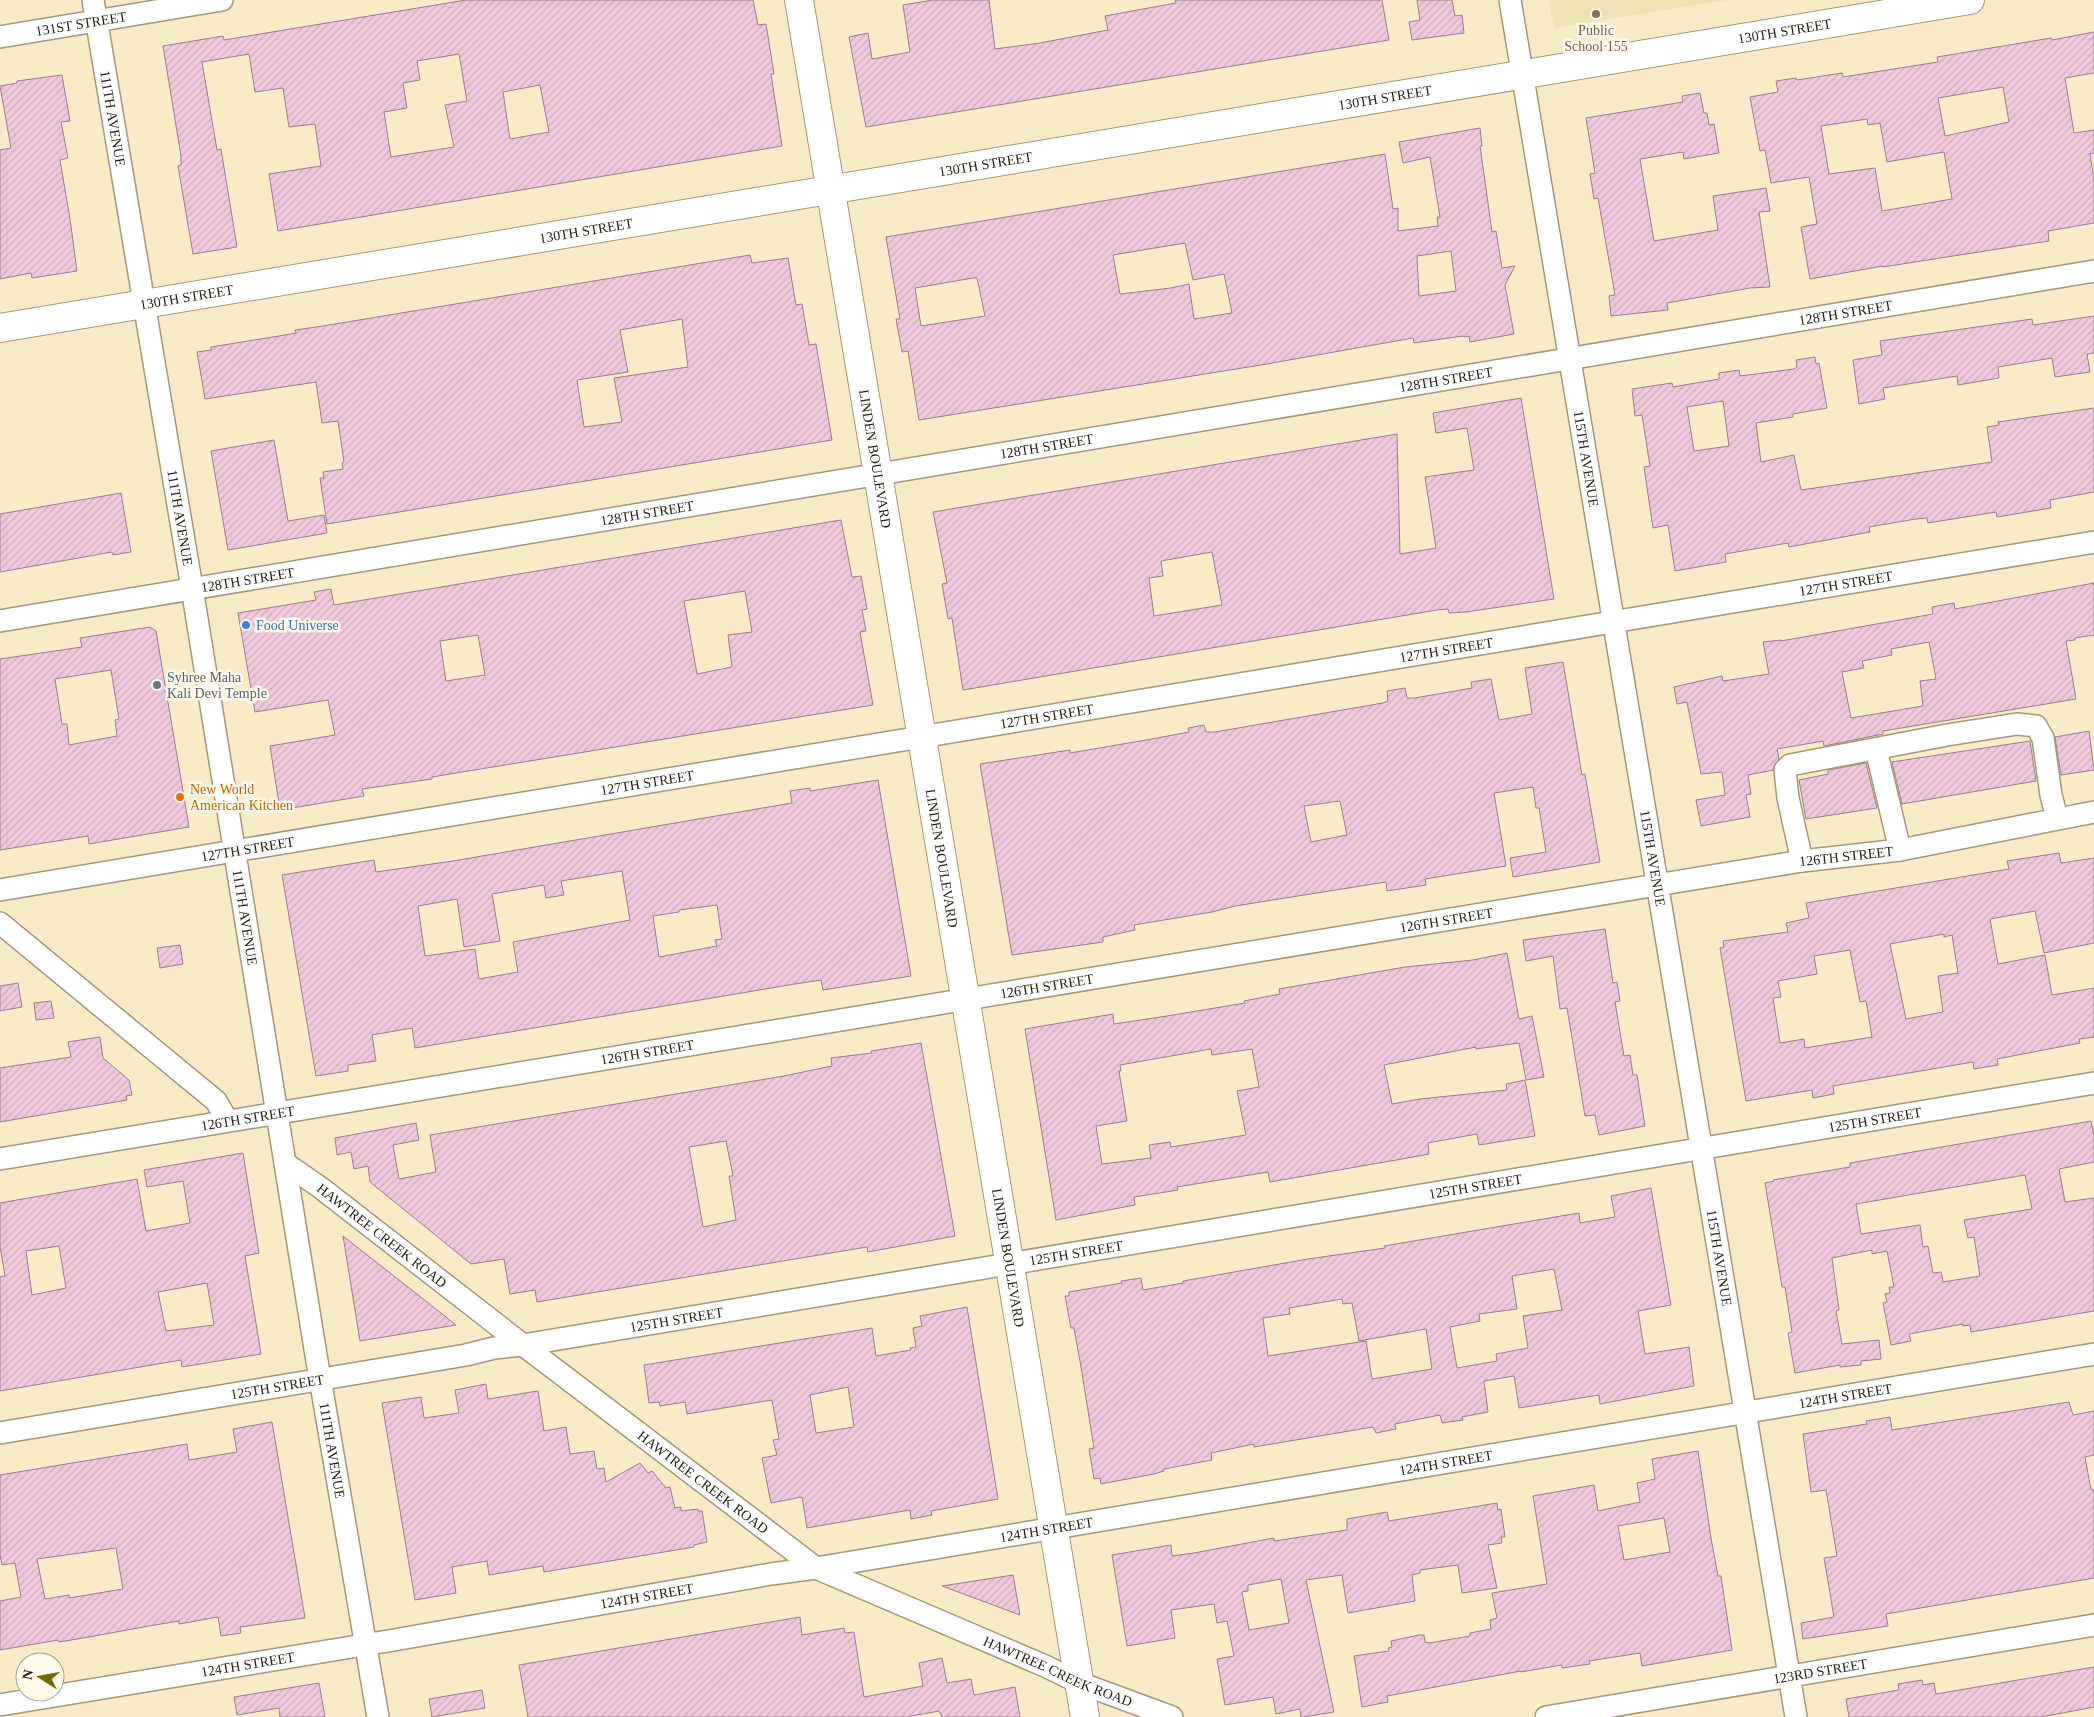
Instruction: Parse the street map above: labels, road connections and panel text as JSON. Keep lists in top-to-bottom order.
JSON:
{
  "streets": {
    "street": [
      "131ST STREET",
      "130TH STREET",
      "111TH AVENUE",
      "128TH STREET",
      "LINDEN BOULEVARD",
      "115TH AVENUE",
      "127TH STREET",
      "126TH STREET",
      "125TH STREET",
      "HAWTREE CREEK ROAD",
      "124TH STREET",
      "123RD STREET"
    ]
  },
  "crossings": [
    ["131ST STREET", "111TH AVENUE"],
    ["130TH STREET", "111TH AVENUE"],
    ["130TH STREET", "LINDEN BOULEVARD"],
    ["130TH STREET", "115TH AVENUE"],
    ["111TH AVENUE", "128TH STREET"],
    ["111TH AVENUE", "127TH STREET"],
    ["111TH AVENUE", "126TH STREET"],
    ["111TH AVENUE", "125TH STREET"],
    ["111TH AVENUE", "HAWTREE CREEK ROAD"],
    ["111TH AVENUE", "124TH STREET"],
    ["128TH STREET", "LINDEN BOULEVARD"],
    ["128TH STREET", "115TH AVENUE"],
    ["LINDEN BOULEVARD", "127TH STREET"],
    ["LINDEN BOULEVARD", "126TH STREET"],
    ["LINDEN BOULEVARD", "125TH STREET"],
    ["LINDEN BOULEVARD", "HAWTREE CREEK ROAD"],
    ["LINDEN BOULEVARD", "124TH STREET"],
    ["115TH AVENUE", "127TH STREET"],
    ["115TH AVENUE", "126TH STREET"],
    ["115TH AVENUE", "125TH STREET"],
    ["115TH AVENUE", "124TH STREET"],
    ["115TH AVENUE", "123RD STREET"],
    ["125TH STREET", "HAWTREE CREEK ROAD"],
    ["HAWTREE CREEK ROAD", "124TH STREET"]
  ],
  "places": [
    "Public School 155",
    "Food Universe",
    "Syhree Maha Kali Devi Temple",
    "New World American Kitchen"
  ],
  "north": "left"
}
